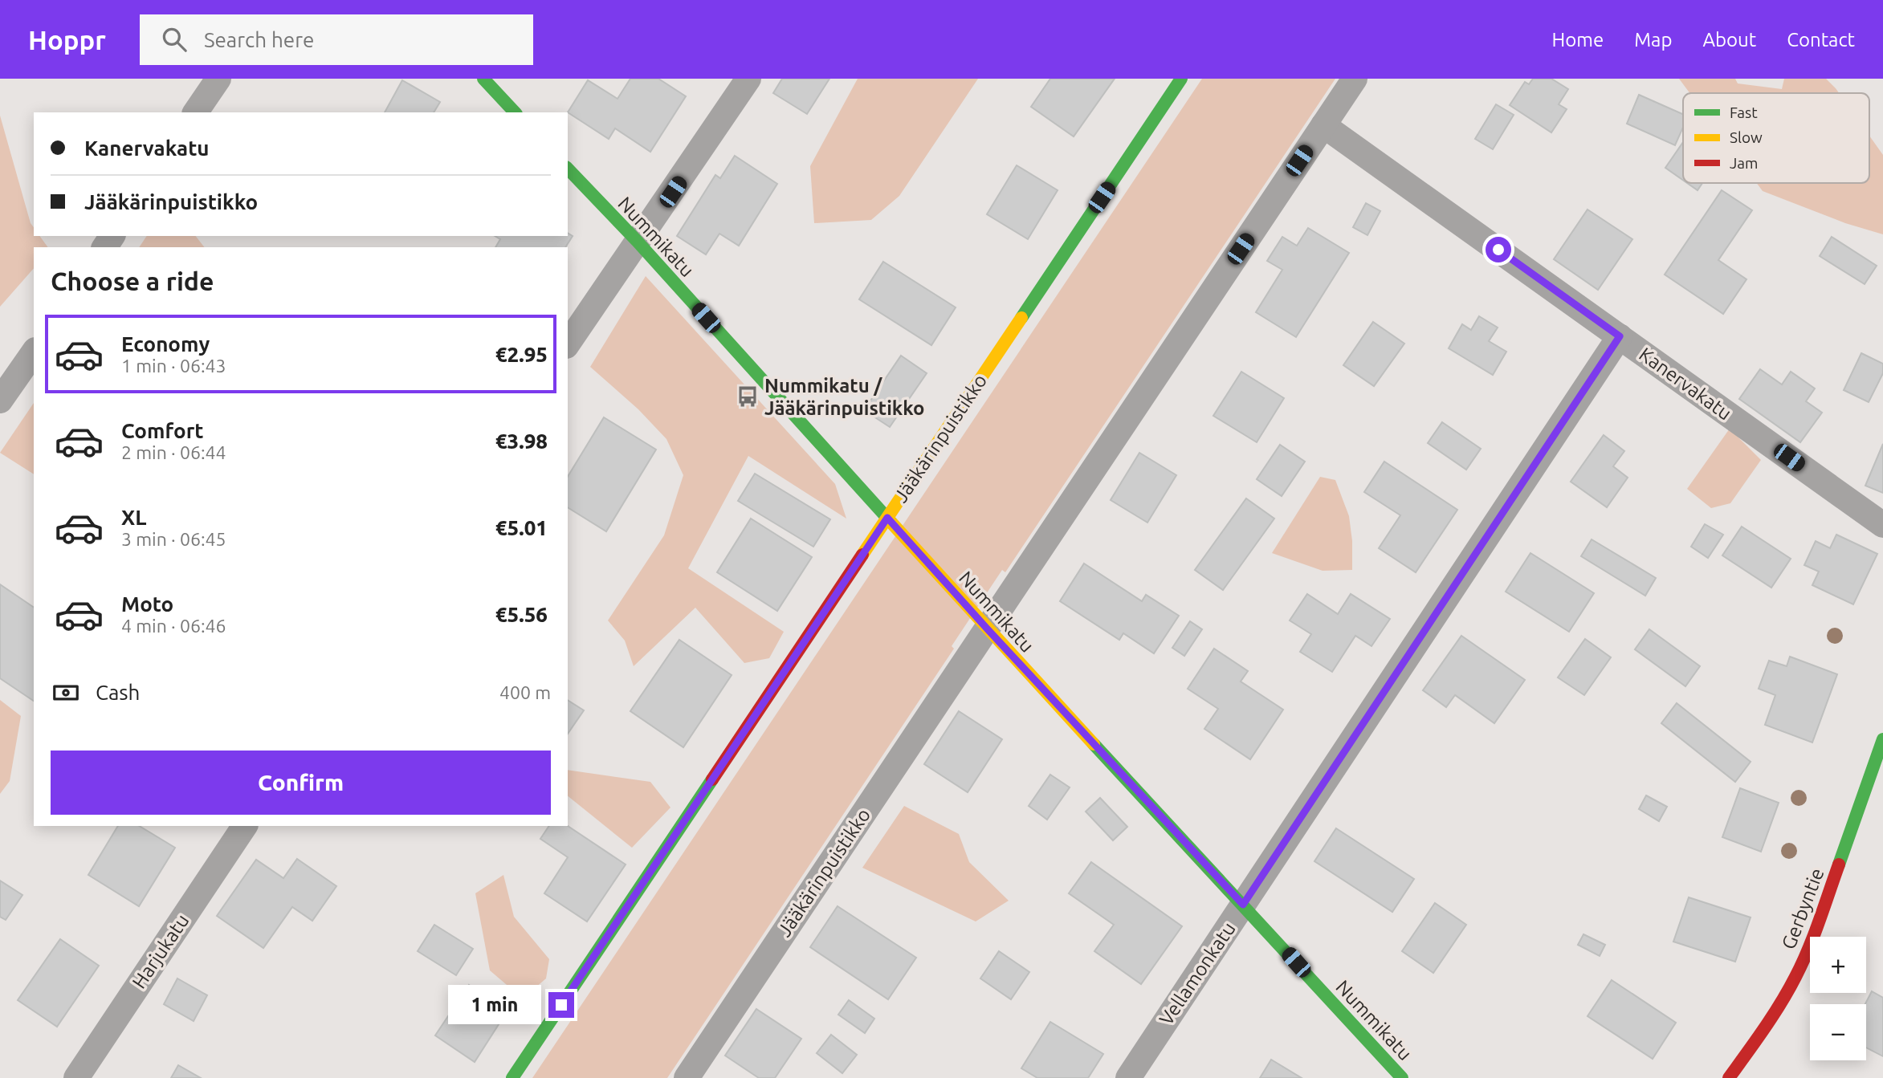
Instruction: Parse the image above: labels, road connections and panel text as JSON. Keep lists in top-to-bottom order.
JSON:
{
  "streets": {
    "street": [
      "Nummikatu",
      "Kanervakatu",
      "Jääkärinpuistikko",
      "Gerbyntie",
      "Harjukatu",
      "Vellamonkatu"
    ]
  },
  "crossings": [
    ["Nummikatu", "Jääkärinpuistikko"],
    ["Nummikatu", "Vellamonkatu"],
    ["Kanervakatu", "Jääkärinpuistikko"],
    ["Kanervakatu", "Vellamonkatu"]
  ],
  "places": {
    "bus stop": ["Nummikatu / Jääkärinpuistikko"]
  },
  "legend": ["Fast", "Slow", "Jam"],
  "page": {
    "header": "Hoppr",
    "search": "Search here",
    "nav": [
      "Home",
      "Map",
      "About",
      "Contact"
    ],
    "banner": ["Kanervakatu", "Jääkärinpuistikko"],
    "heading": "Choose a ride",
    "list": [
      {
        "name": "Economy",
        "note": "1 min · 06:43",
        "value": "€2.95"
      },
      {
        "name": "Comfort",
        "note": "2 min · 06:44",
        "value": "€3.98"
      },
      {
        "name": "XL",
        "note": "3 min · 06:45",
        "value": "€5.01"
      },
      {
        "name": "Moto",
        "note": "4 min · 06:46",
        "value": "€5.56"
      }
    ],
    "pay": ["Cash", "400 m"],
    "buttons": "Confirm",
    "map_buttons": ["+", "−"],
    "bubble": "1 min"
  }
}
